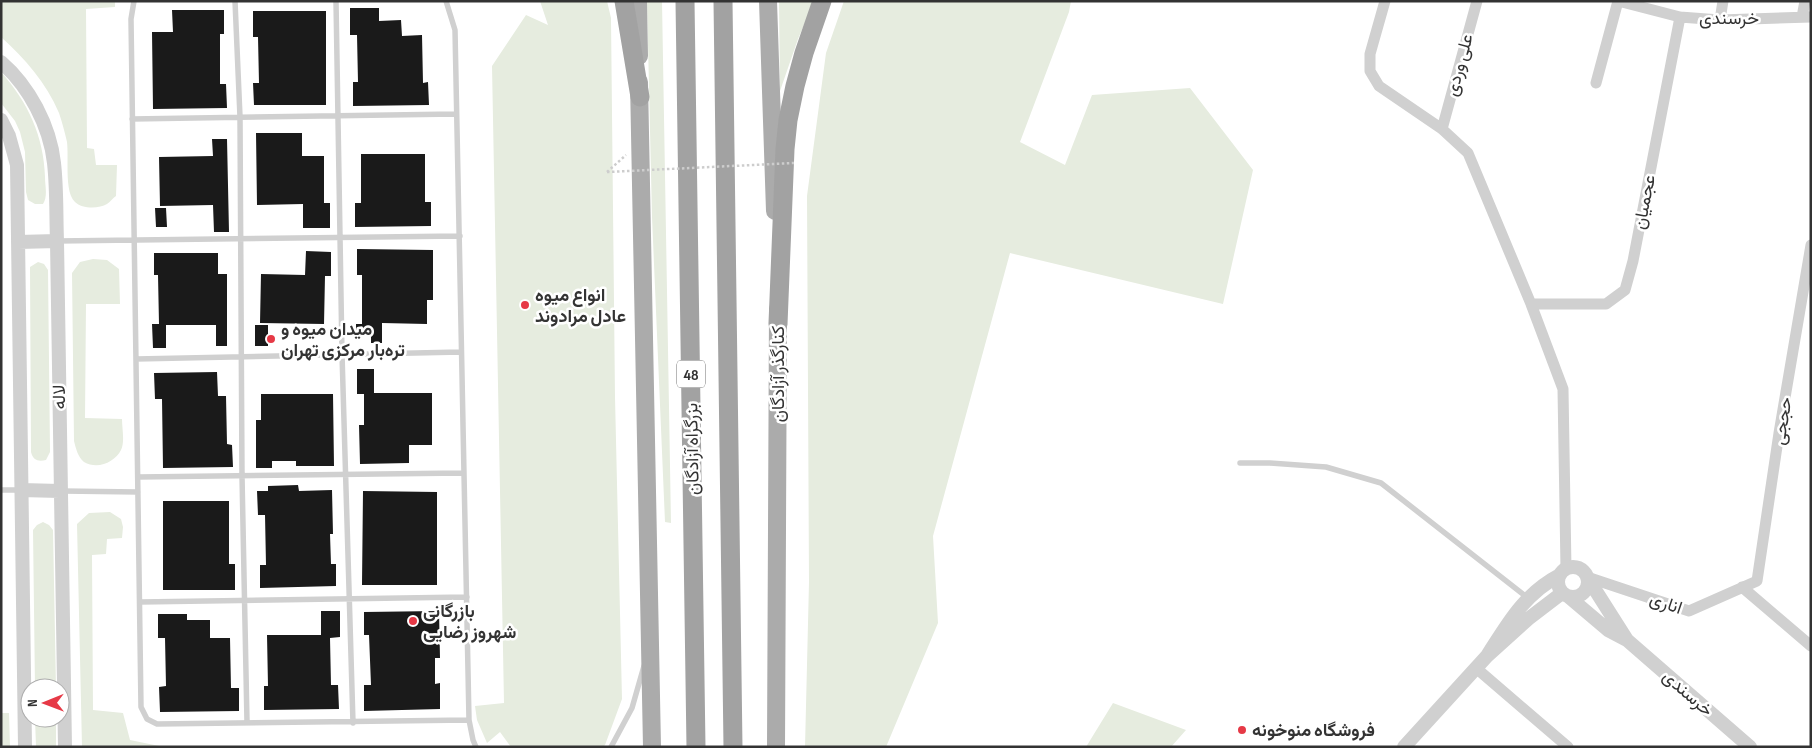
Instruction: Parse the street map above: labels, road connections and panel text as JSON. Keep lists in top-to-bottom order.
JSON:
{
  "streets": {
    "highway": ["48", "بزرگراه آزادگان"],
    "main road": ["کنارگذر آزادگان"],
    "street": [
      "خرسندی",
      "علی وردی",
      "عجمیان",
      "لاله",
      "حججی",
      "اناری"
    ]
  },
  "crossings": [
    ["خرسندی", "عجمیان"],
    ["حججی", "اناری"]
  ],
  "places": [
    "انواع میوه عادل مرادوند",
    "میدان میوه و تره‌بار مرکزی تهران",
    "بازرگانی شهروز رضایی",
    "فروشگاه منوخونه"
  ],
  "north": "left"
}
